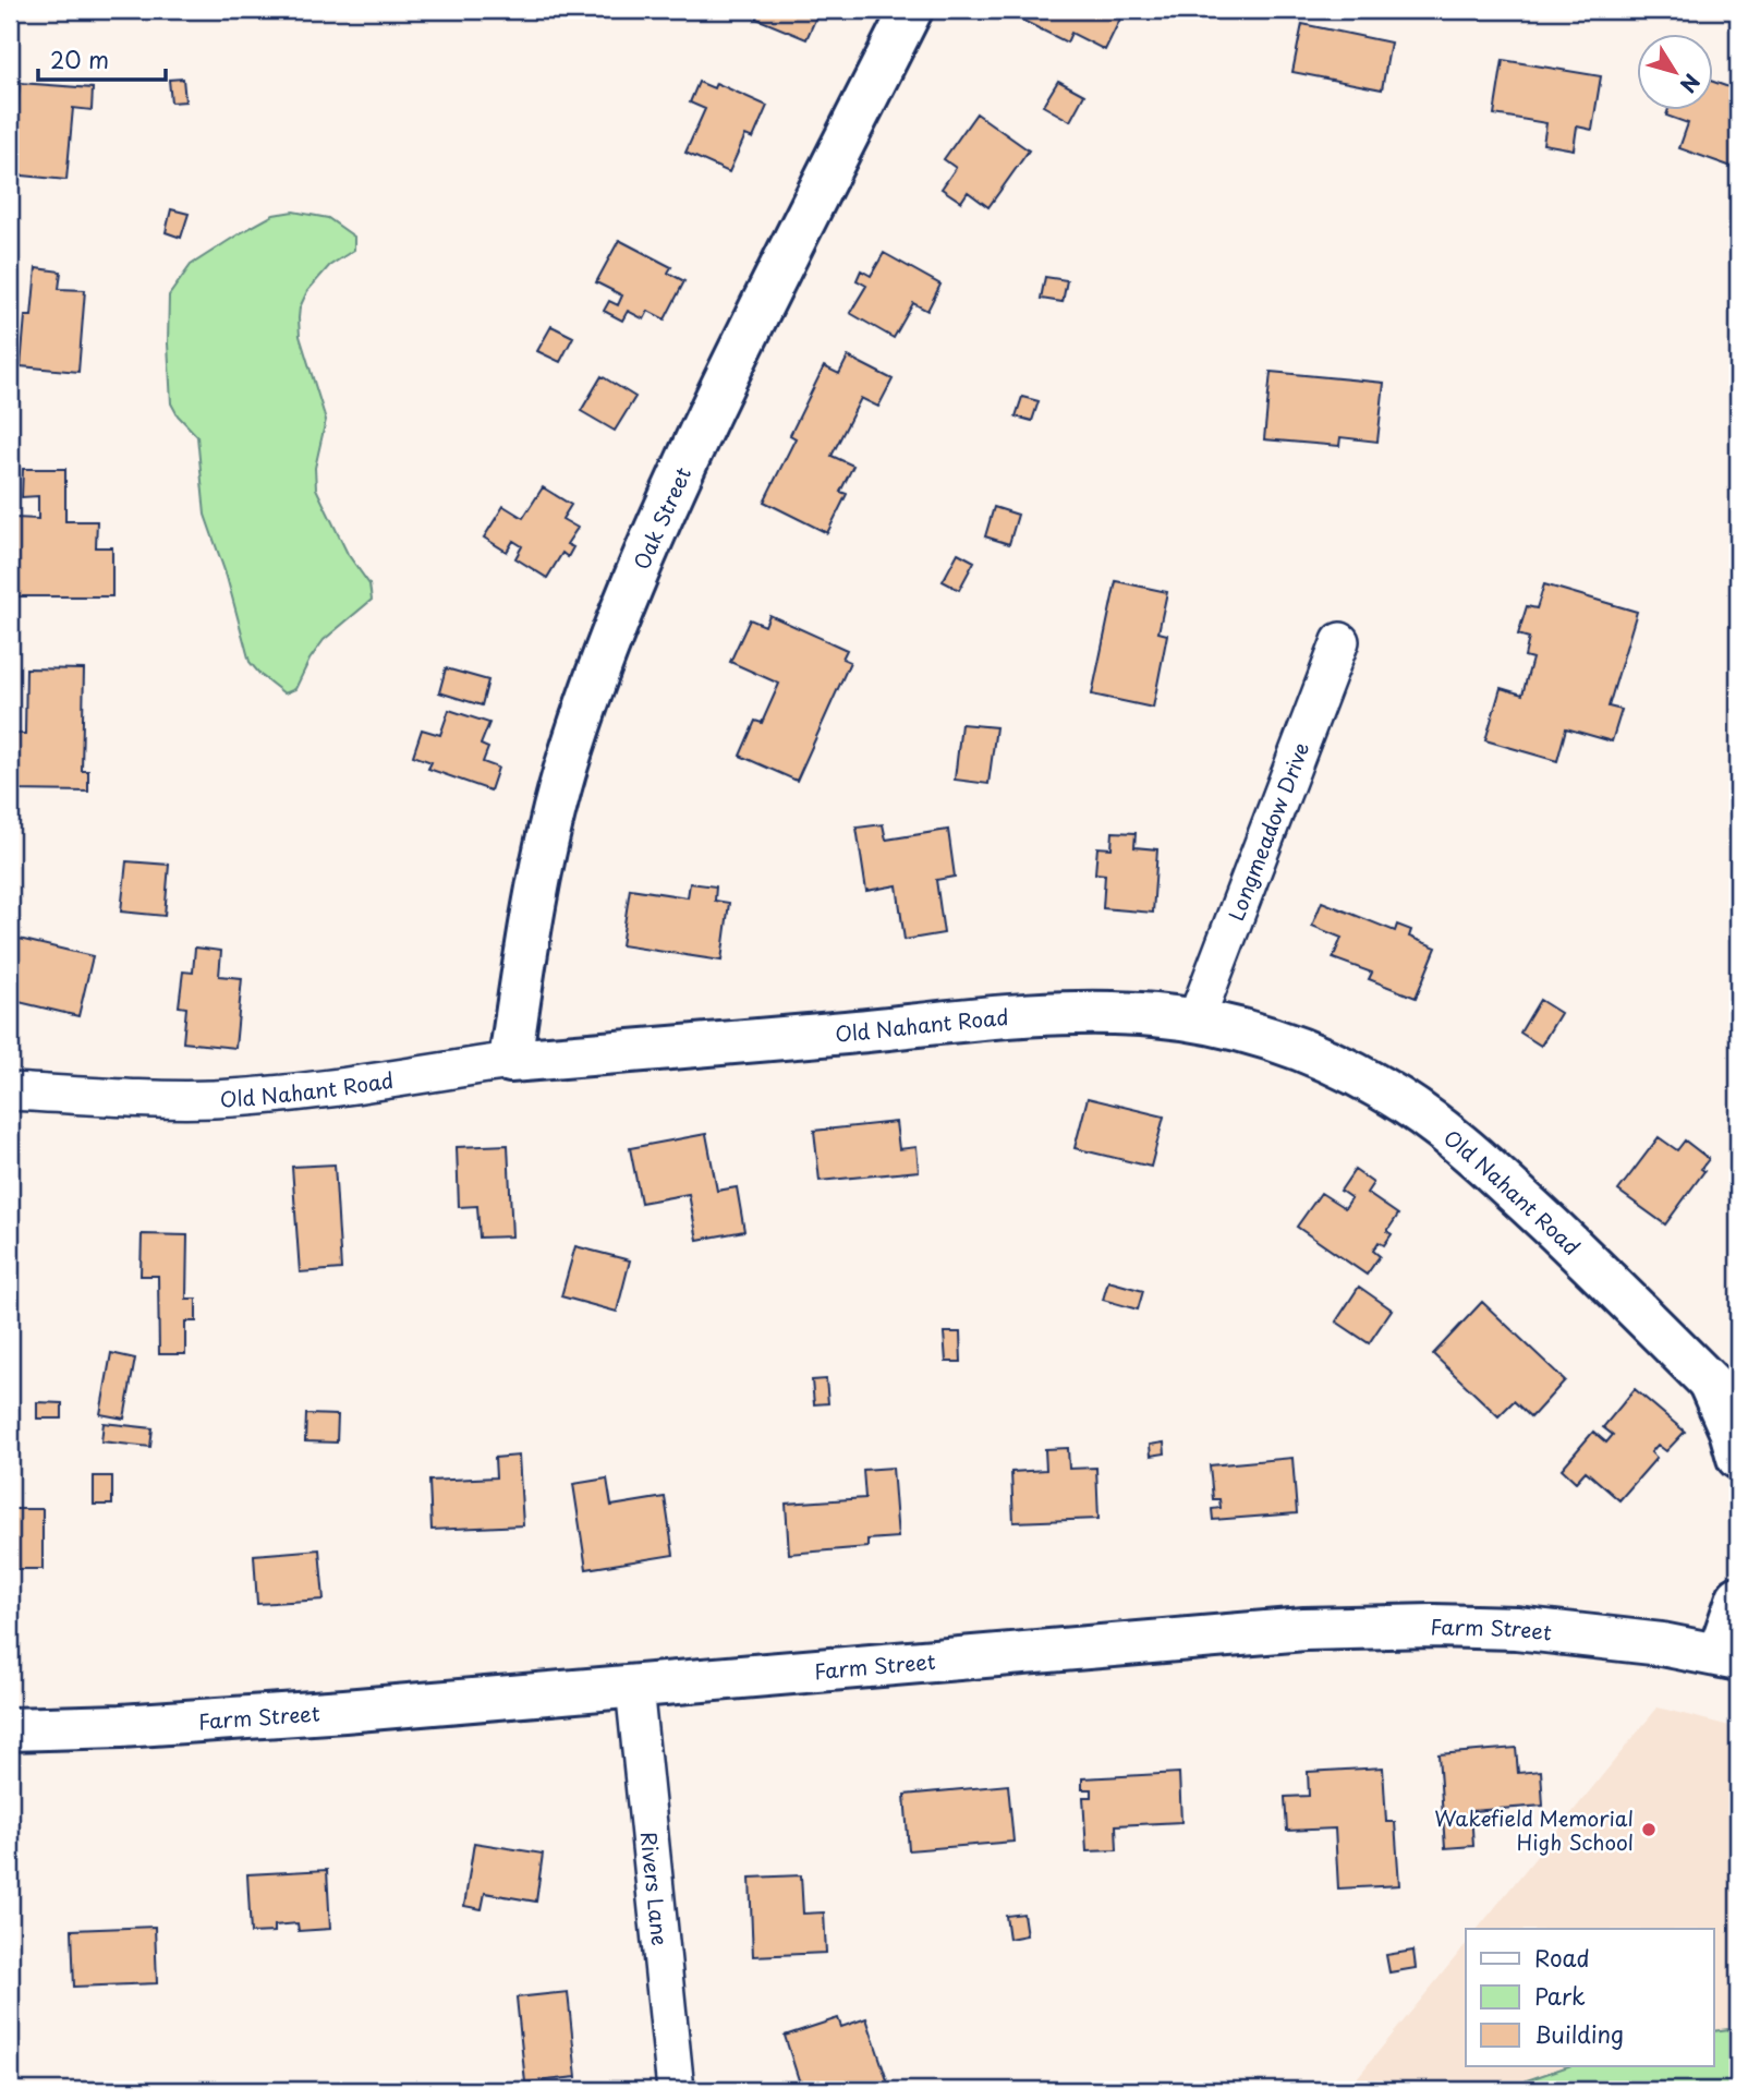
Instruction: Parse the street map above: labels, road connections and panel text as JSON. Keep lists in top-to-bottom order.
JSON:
{
  "streets": {
    "street": [
      "Oak Street",
      "Longmeadow Drive",
      "Old Nahant Road",
      "Farm Street",
      "Rivers Lane"
    ]
  },
  "crossings": [
    ["Oak Street", "Old Nahant Road"],
    ["Longmeadow Drive", "Old Nahant Road"],
    ["Farm Street", "Rivers Lane"]
  ],
  "places": ["Wakefield Memorial High School"],
  "legend": ["Road", "Park", "Building"],
  "scale_bar": "20 m",
  "north": "bottom right"
}
